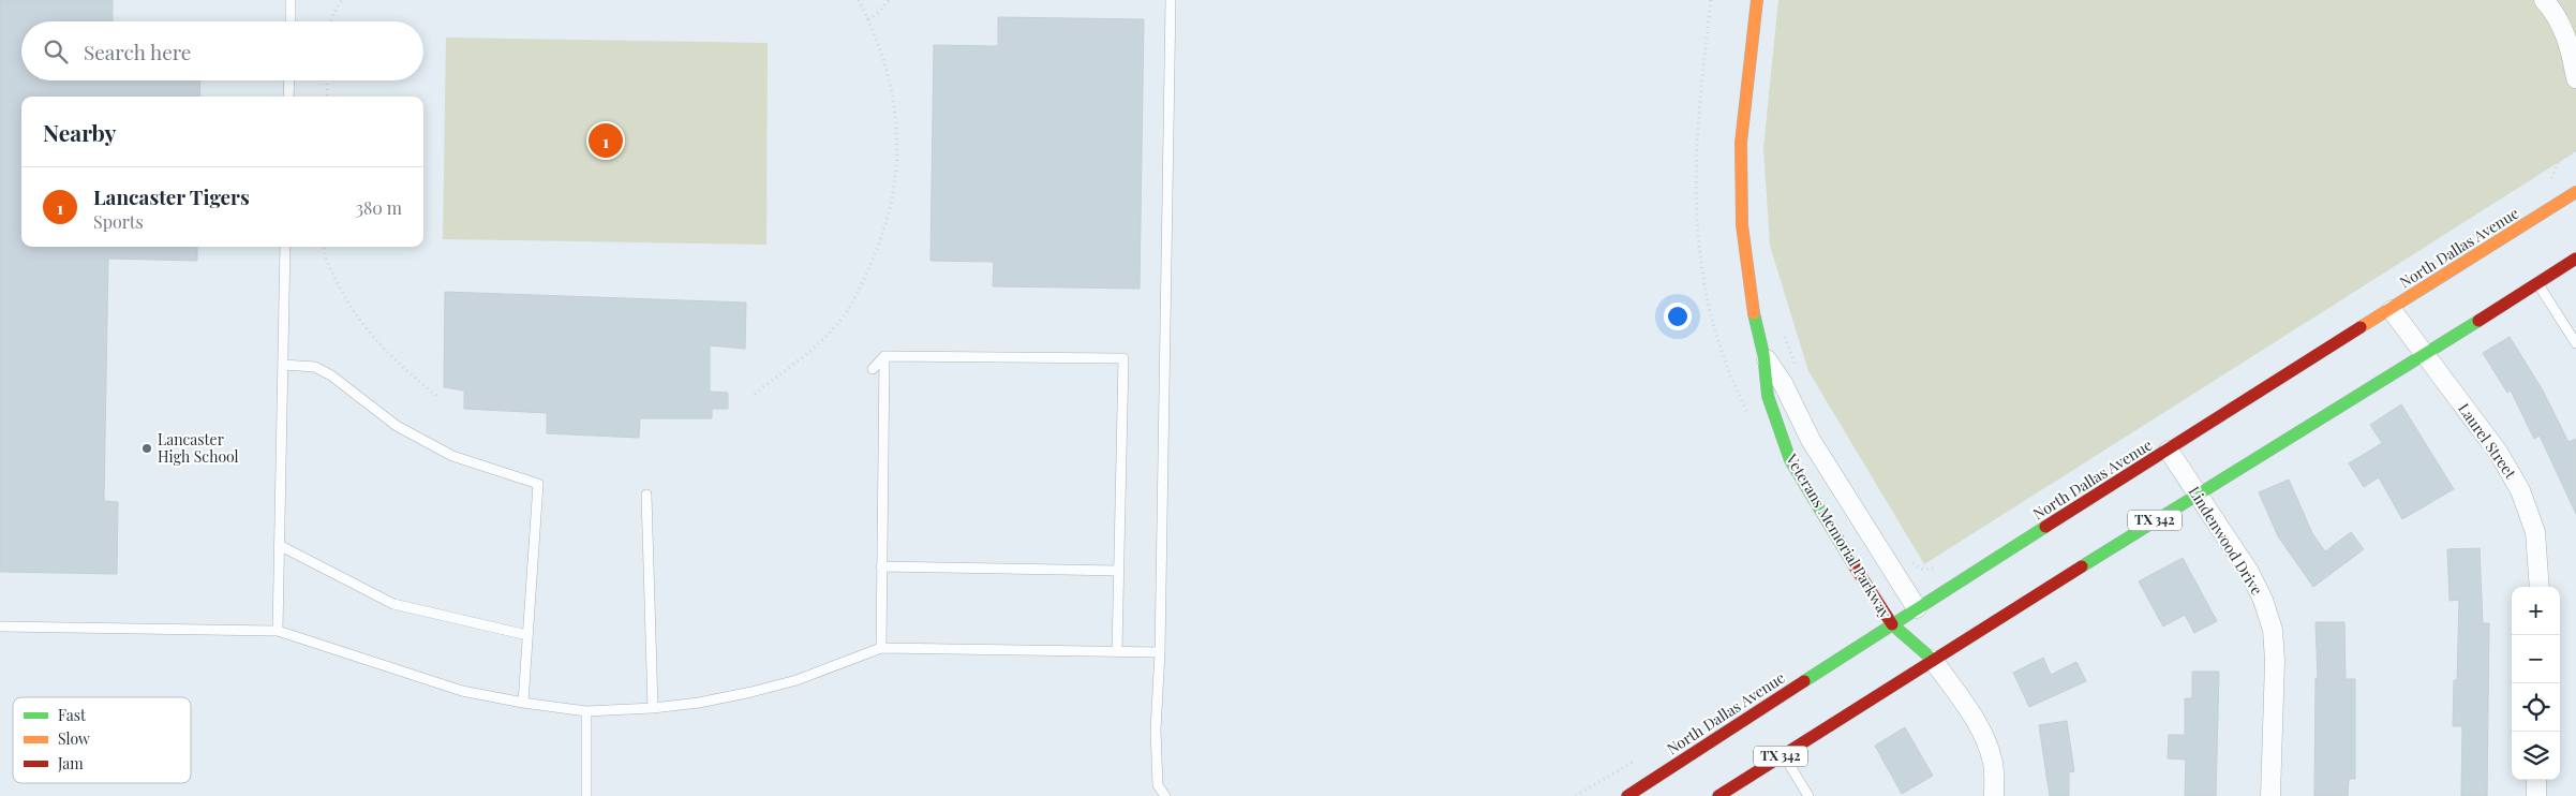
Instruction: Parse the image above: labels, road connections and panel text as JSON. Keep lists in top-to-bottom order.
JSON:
{
  "streets": {
    "main road": ["North Dallas Avenue", "TX 342", "Veterans Memorial Parkway"],
    "street": ["Laurel Street", "Lindenwood Drive"]
  },
  "crossings": [
    ["North Dallas Avenue", "Laurel Street"],
    ["North Dallas Avenue", "Veterans Memorial Parkway"],
    ["North Dallas Avenue", "Lindenwood Drive"],
    ["Laurel Street", "TX 342"],
    ["TX 342", "Veterans Memorial Parkway"],
    ["TX 342", "Lindenwood Drive"]
  ],
  "places": ["Lancaster High School"],
  "legend": ["Fast", "Slow", "Jam"],
  "page": {
    "search": "Search here",
    "heading": "Nearby",
    "pins": "1",
    "list": [
      {
        "mark": "1",
        "name": "Lancaster Tigers",
        "note": "Sports",
        "value": "380 m"
      }
    ],
    "map_buttons": ["+", "−"]
  }
}
